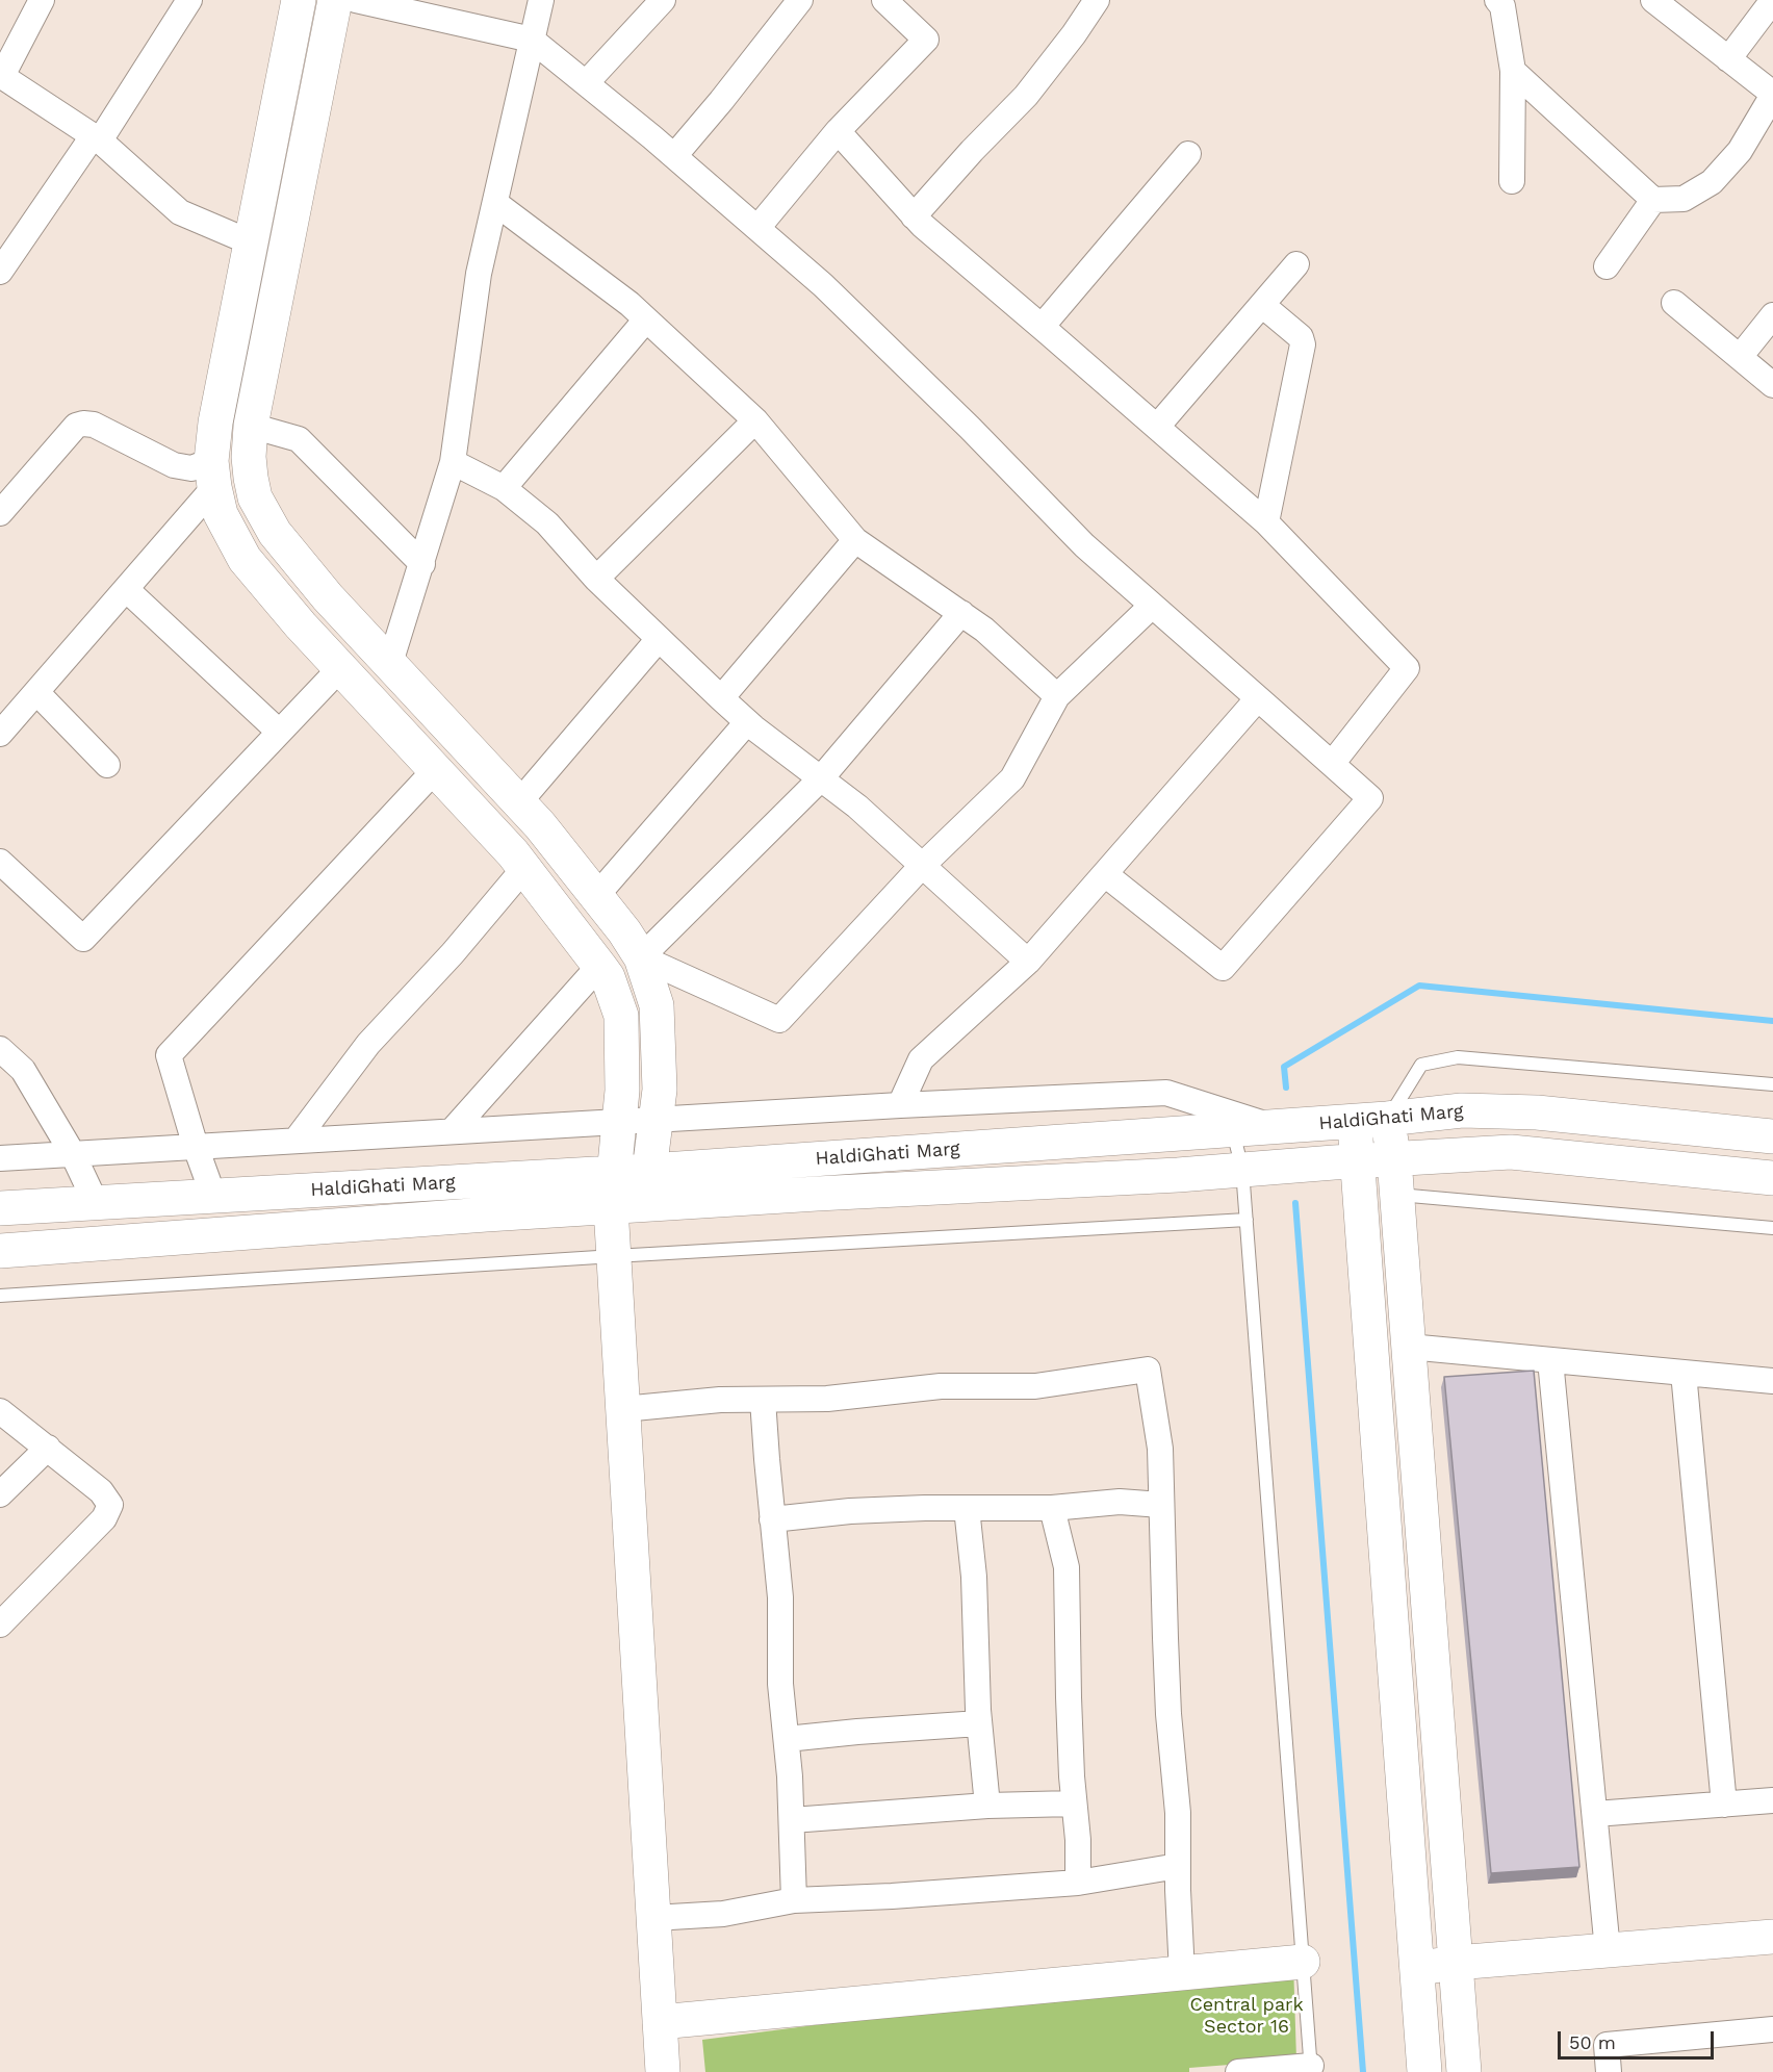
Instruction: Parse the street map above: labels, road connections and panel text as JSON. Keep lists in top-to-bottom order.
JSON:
{
  "streets": {
    "street": ["HaldiGhati Marg"]
  },
  "parks": ["Central park Sector 16"],
  "scale_bar": "50 m"
}
